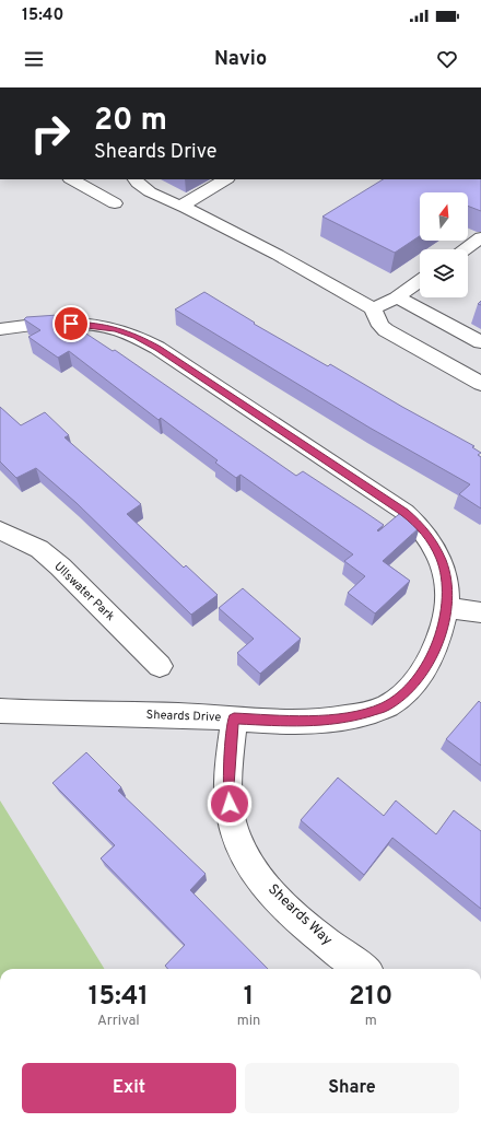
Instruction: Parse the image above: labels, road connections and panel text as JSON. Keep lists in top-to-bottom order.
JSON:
{
  "streets": {
    "street": ["Ullswater Park", "Sheards Drive", "Sheards Way"]
  },
  "crossings": [
    ["Sheards Drive", "Sheards Way"]
  ],
  "north": "top",
  "page": {
    "status": "15:40",
    "header": "Navio",
    "turn": ["20 m", "Sheards Drive"],
    "eta": [
      "15:41",
      "Arrival",
      "1",
      "min",
      "210",
      "m"
    ],
    "buttons": ["Exit", "Share"]
  }
}
